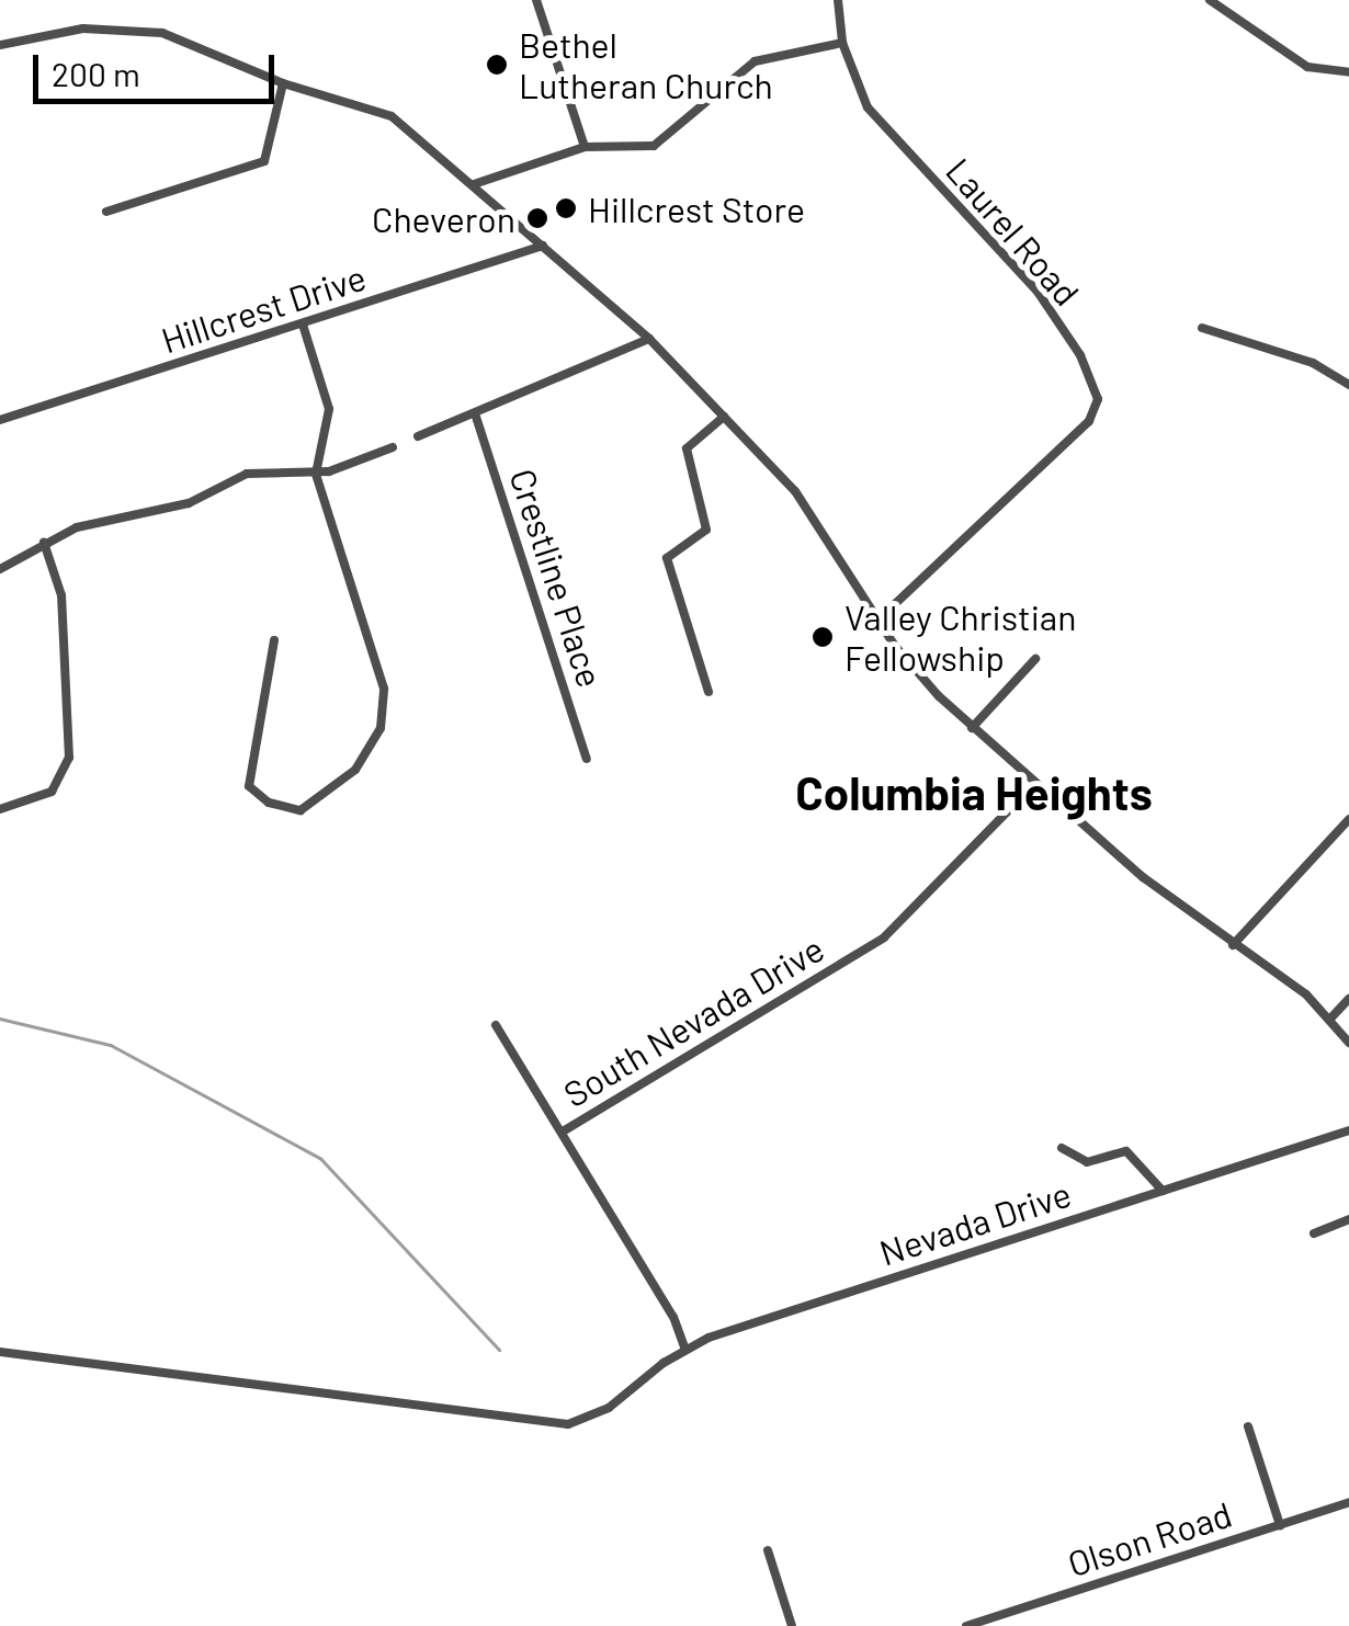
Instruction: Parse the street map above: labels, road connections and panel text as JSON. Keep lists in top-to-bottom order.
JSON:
{
  "streets": {
    "street": [
      "Laurel Road",
      "Hillcrest Drive",
      "Crestline Place",
      "South Nevada Drive",
      "Nevada Drive",
      "Olson Road"
    ]
  },
  "crossings": [
    ["South Nevada Drive", "Nevada Drive"]
  ],
  "districts": ["Columbia Heights"],
  "places": [
    "Bethel Lutheran Church",
    "Hillcrest Store",
    "Cheveron",
    "Valley Christian Fellowship"
  ],
  "scale_bar": "200 m"
}
